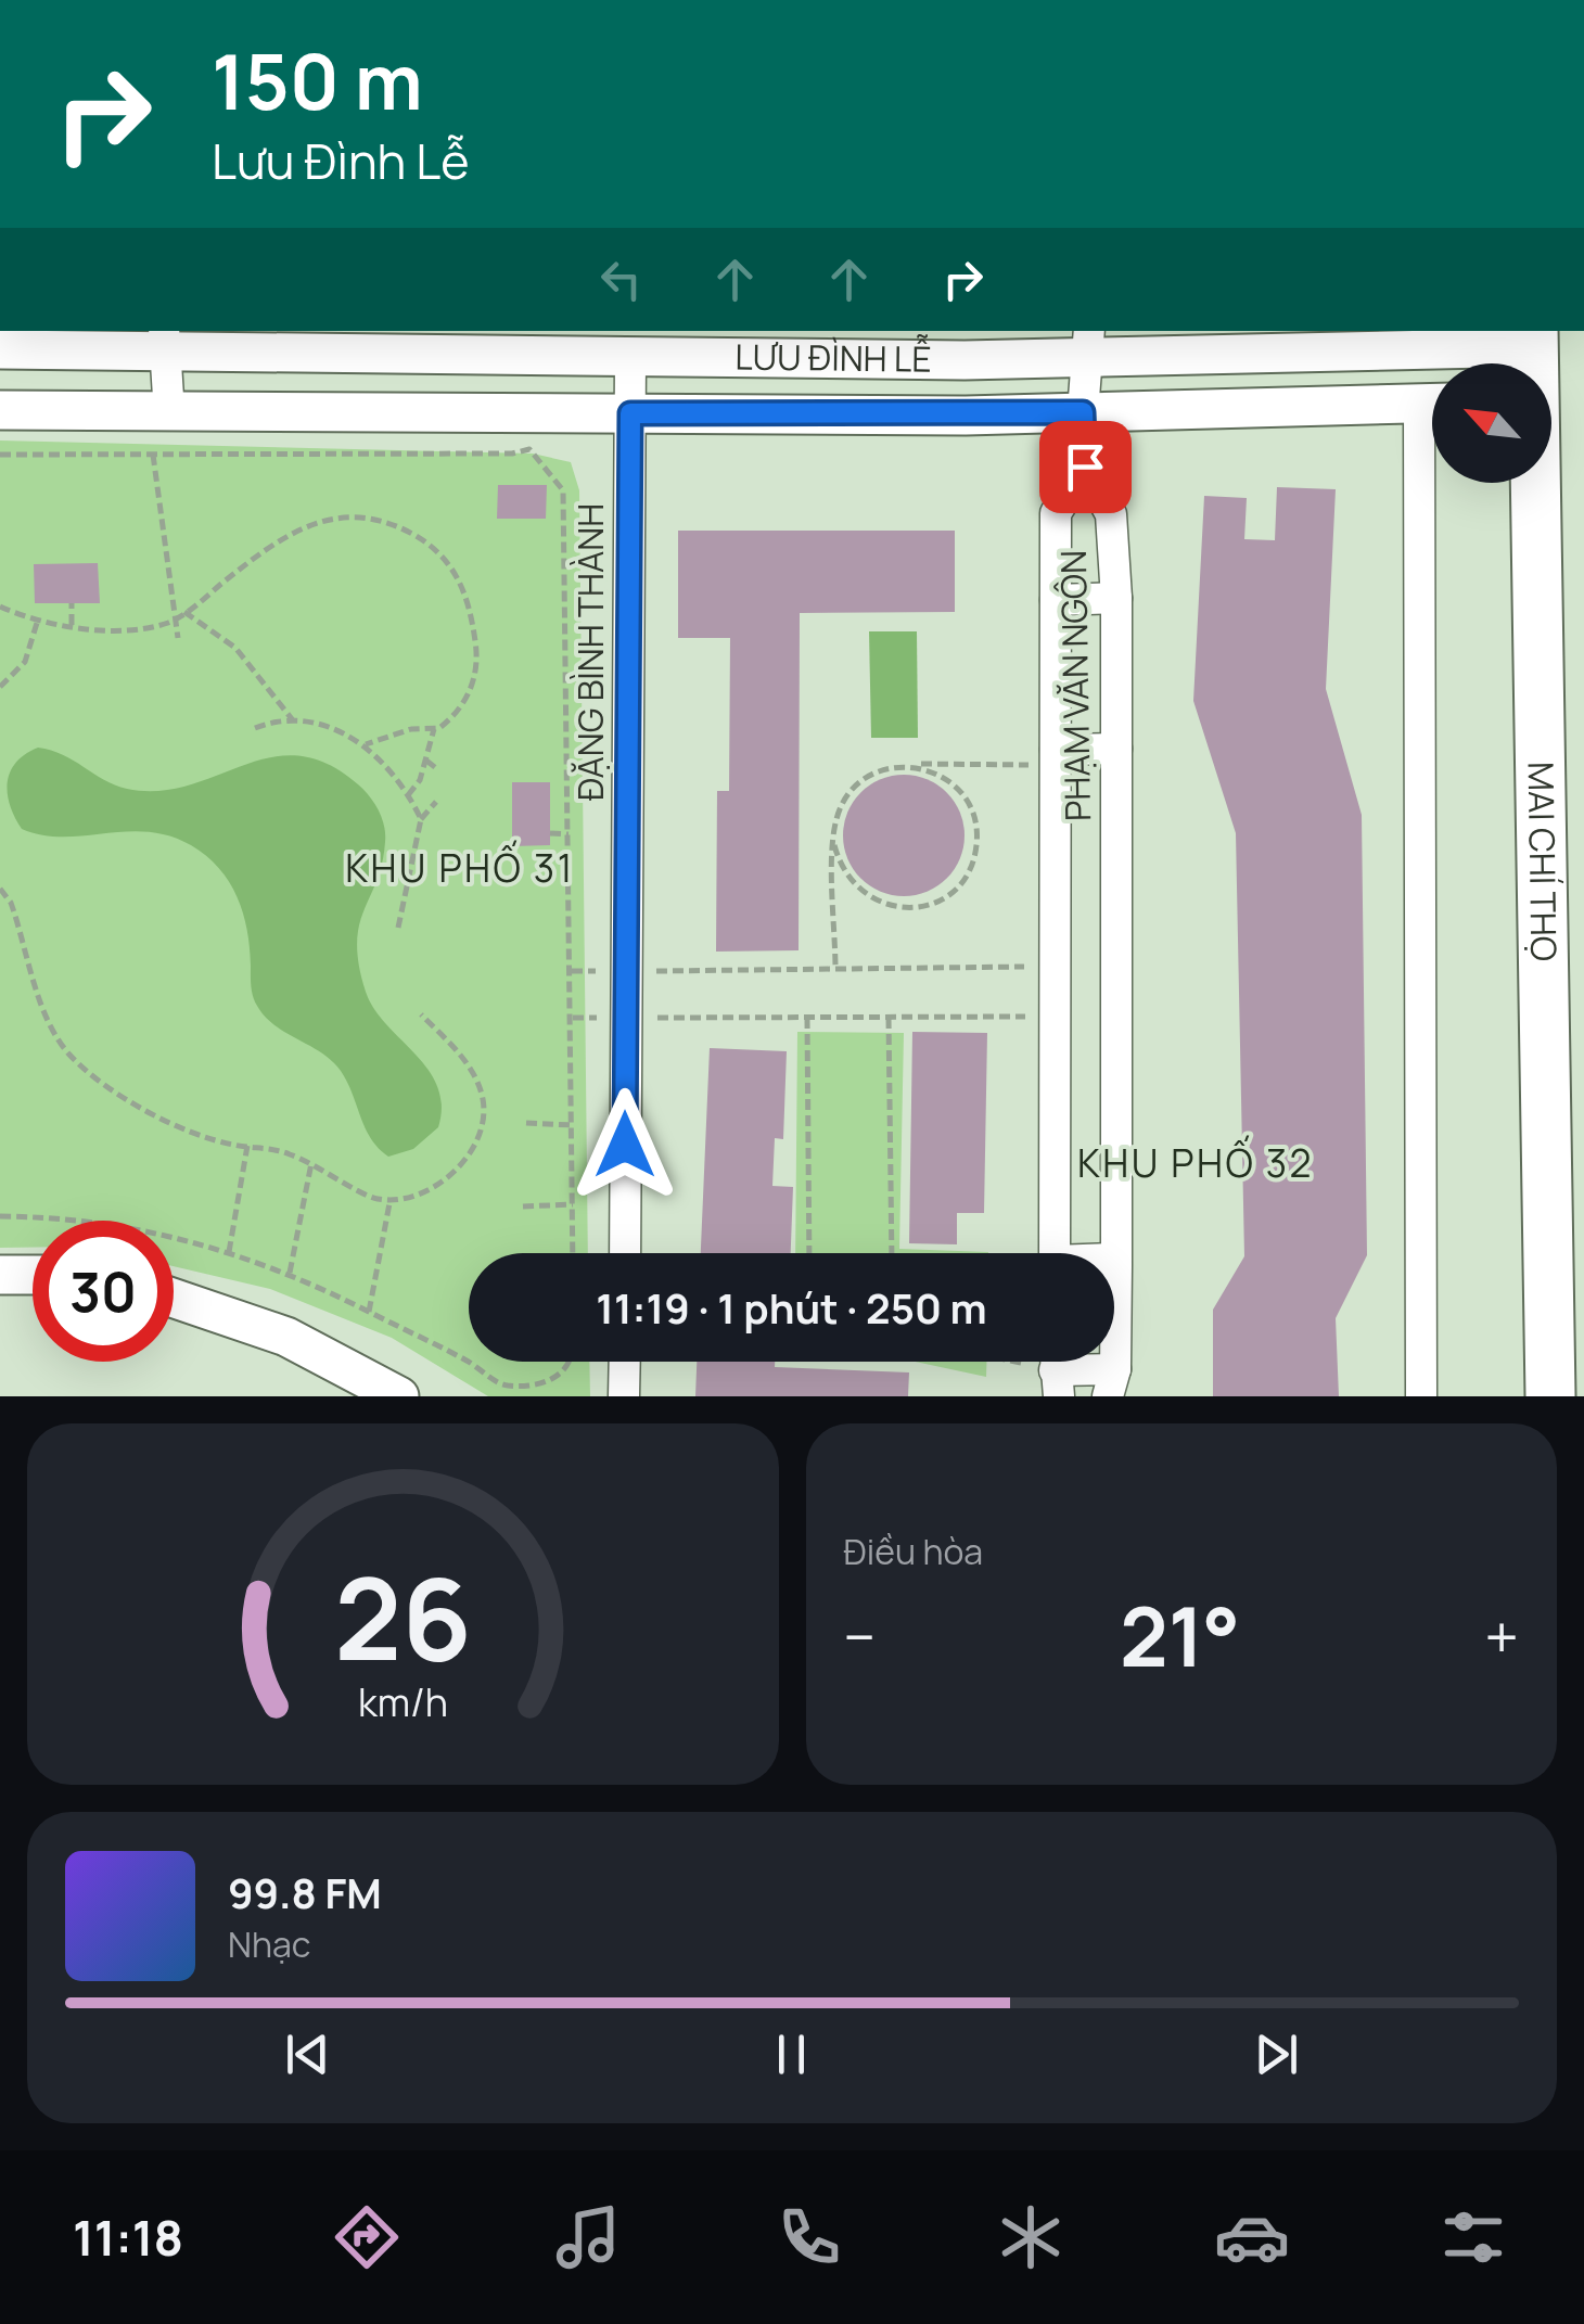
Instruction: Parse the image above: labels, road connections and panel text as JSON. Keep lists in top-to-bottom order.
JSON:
{
  "streets": {
    "main road": ["MAI CHÍ THỌ"],
    "street": ["LƯU ĐÌNH LỄ", "ĐẶNG BÌNH THÀNH", "PHẠM VĂN NGÔN"]
  },
  "crossings": [
    ["LƯU ĐÌNH LỄ", "ĐẶNG BÌNH THÀNH"]
  ],
  "districts": ["KHU PHỐ 31", "KHU PHỐ 32"],
  "north": "top left",
  "page": {
    "turn": ["150 m", "Lưu Đình Lễ"],
    "limit": "30",
    "trip": "11:19 · 1 phút · 250 m",
    "tile": "Điều hòa",
    "heat": ["−", "21°", "+"],
    "song": ["99.8 FM", "Nhạc"],
    "tabs": "11:18",
    "gauge": ["26", "km/h"]
  }
}
